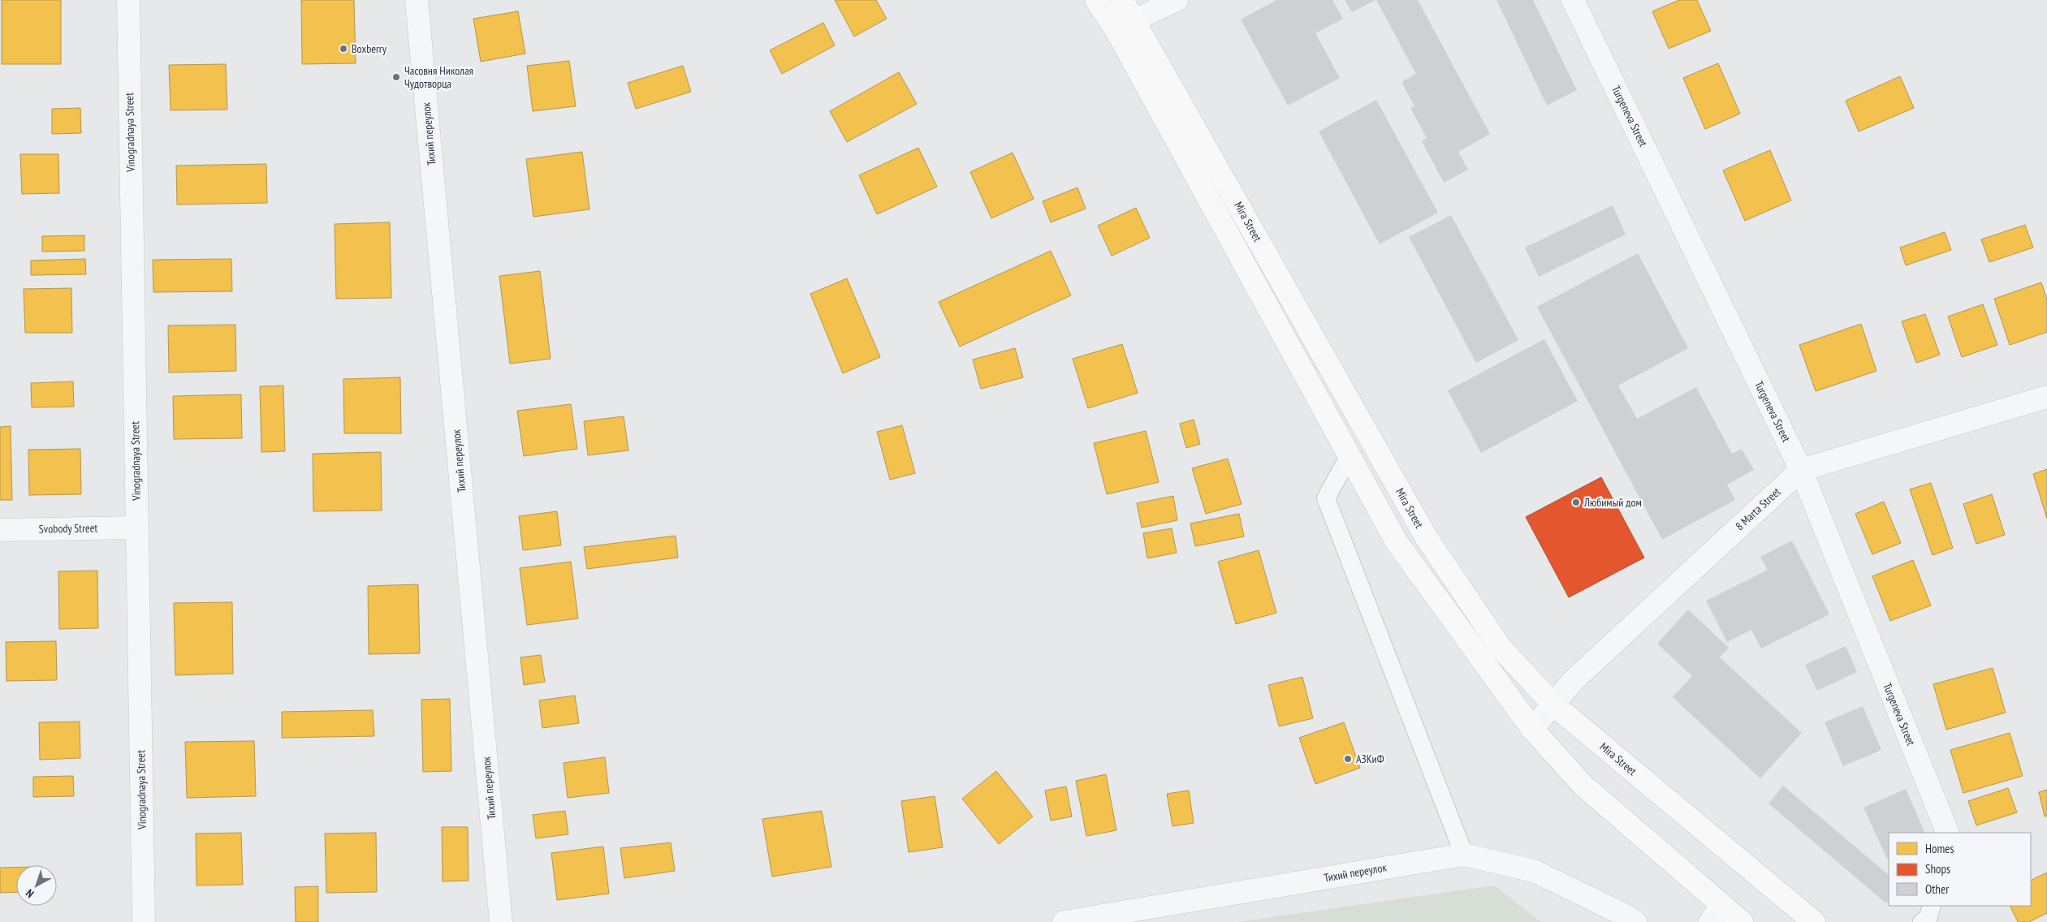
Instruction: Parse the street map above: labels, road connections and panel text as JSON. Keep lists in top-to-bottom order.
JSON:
{
  "streets": {
    "main road": ["Mira Street"],
    "street": [
      "Turgeneva Street",
      "Vinogradnaya Street",
      "Тихий переулок",
      "8 Marta Street",
      "Svobody Street"
    ]
  },
  "crossings": [
    ["Turgeneva Street", "8 Marta Street"],
    ["Vinogradnaya Street", "Svobody Street"],
    ["Mira Street", "8 Marta Street"]
  ],
  "places": [
    "Boxberry",
    "Часовня Николая Чудотворца",
    "Любимый дом",
    "АЗКиФ"
  ],
  "legend": ["Homes", "Shops", "Other"],
  "north": "bottom left"
}
